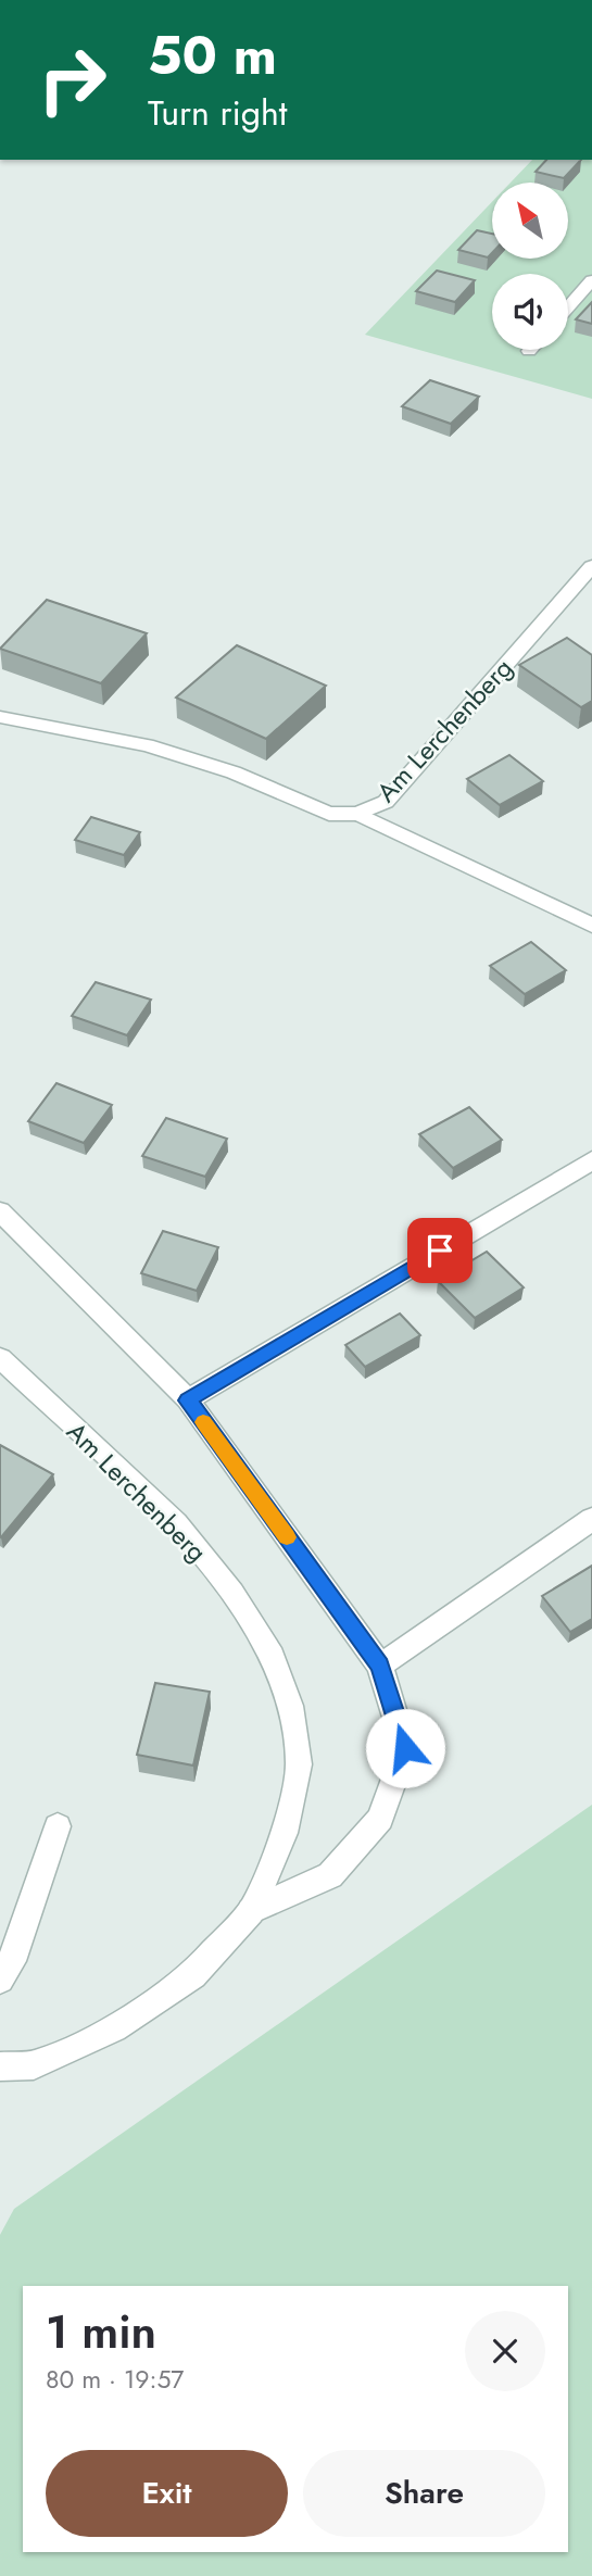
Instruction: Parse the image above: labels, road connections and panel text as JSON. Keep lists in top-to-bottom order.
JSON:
{
  "streets": {
    "street": ["Am Lerchenberg"]
  },
  "north": "top left",
  "page": {
    "turn": ["50 m", "Turn right"],
    "heading": ["1 min", "80 m · 19:57"],
    "buttons": ["Exit", "Share"]
  }
}
